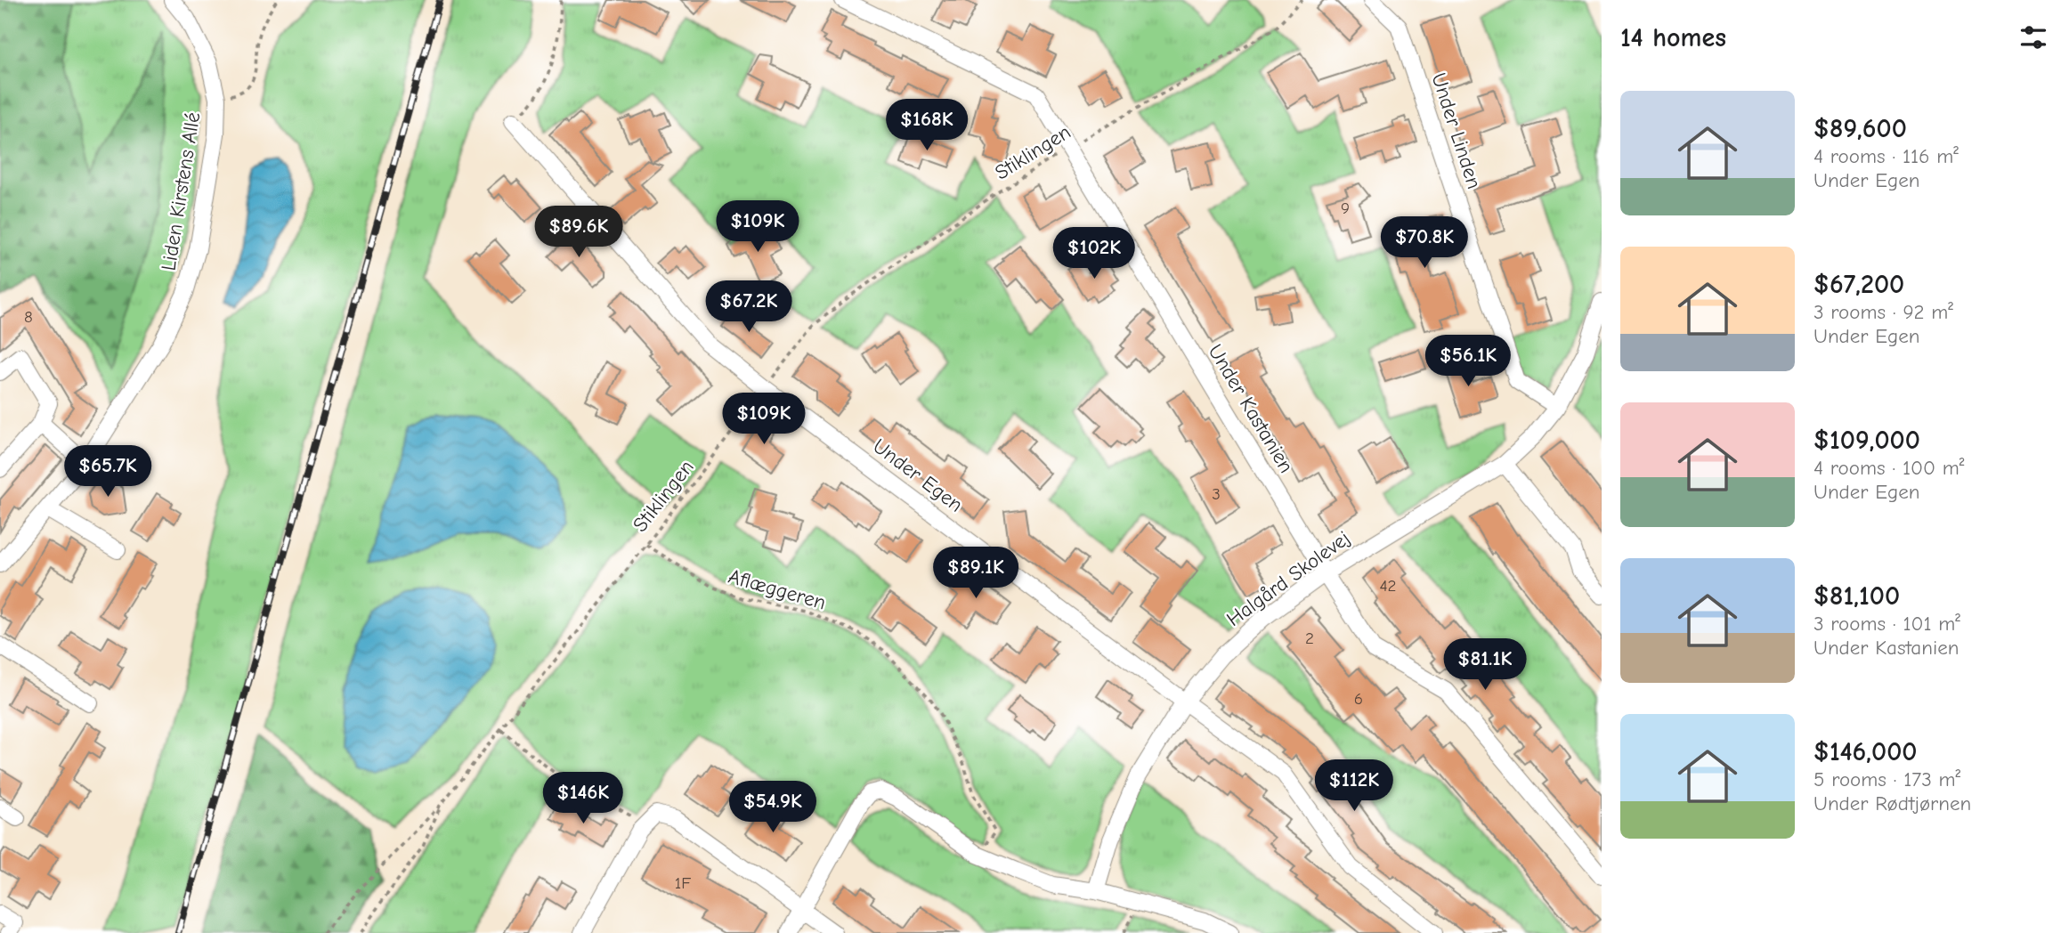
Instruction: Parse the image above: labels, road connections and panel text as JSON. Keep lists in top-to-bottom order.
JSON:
{
  "streets": {
    "street": [
      "Under Linden",
      "Liden Kirstens Allé",
      "Under Kastanien",
      "Under Egen",
      "Halgård Skolevej"
    ],
    "path": ["Stiklingen", "Aflæggeren"]
  },
  "crossings": [
    ["Under Linden", "Halgård Skolevej"],
    ["Stiklingen", "Under Kastanien"],
    ["Stiklingen", "Under Egen"],
    ["Stiklingen", "Aflæggeren"],
    ["Under Kastanien", "Halgård Skolevej"],
    ["Under Egen", "Halgård Skolevej"]
  ],
  "house_numbers": [
    "9",
    "8",
    "3",
    "42",
    "2",
    "6",
    "1F"
  ],
  "page": {
    "heading": "14 homes",
    "list": [
      {
        "name": "$89,600",
        "note": "4 rooms · 116 m² · Under Egen"
      },
      {
        "name": "$67,200",
        "note": "3 rooms · 92 m² · Under Egen"
      },
      {
        "name": "$109,000",
        "note": "4 rooms · 100 m² · Under Egen"
      },
      {
        "name": "$81,100",
        "note": "3 rooms · 101 m² · Under Kastanien"
      },
      {
        "name": "$146,000",
        "note": "5 rooms · 173 m² · Under Rødtjørnen"
      }
    ],
    "price": [
      "$168K",
      "$109K",
      "$89.6K",
      "$70.8K",
      "$102K",
      "$67.2K",
      "$56.1K",
      "$109K",
      "$65.7K",
      "$89.1K",
      "$81.1K",
      "$112K",
      "$146K",
      "$54.9K"
    ]
  }
}
